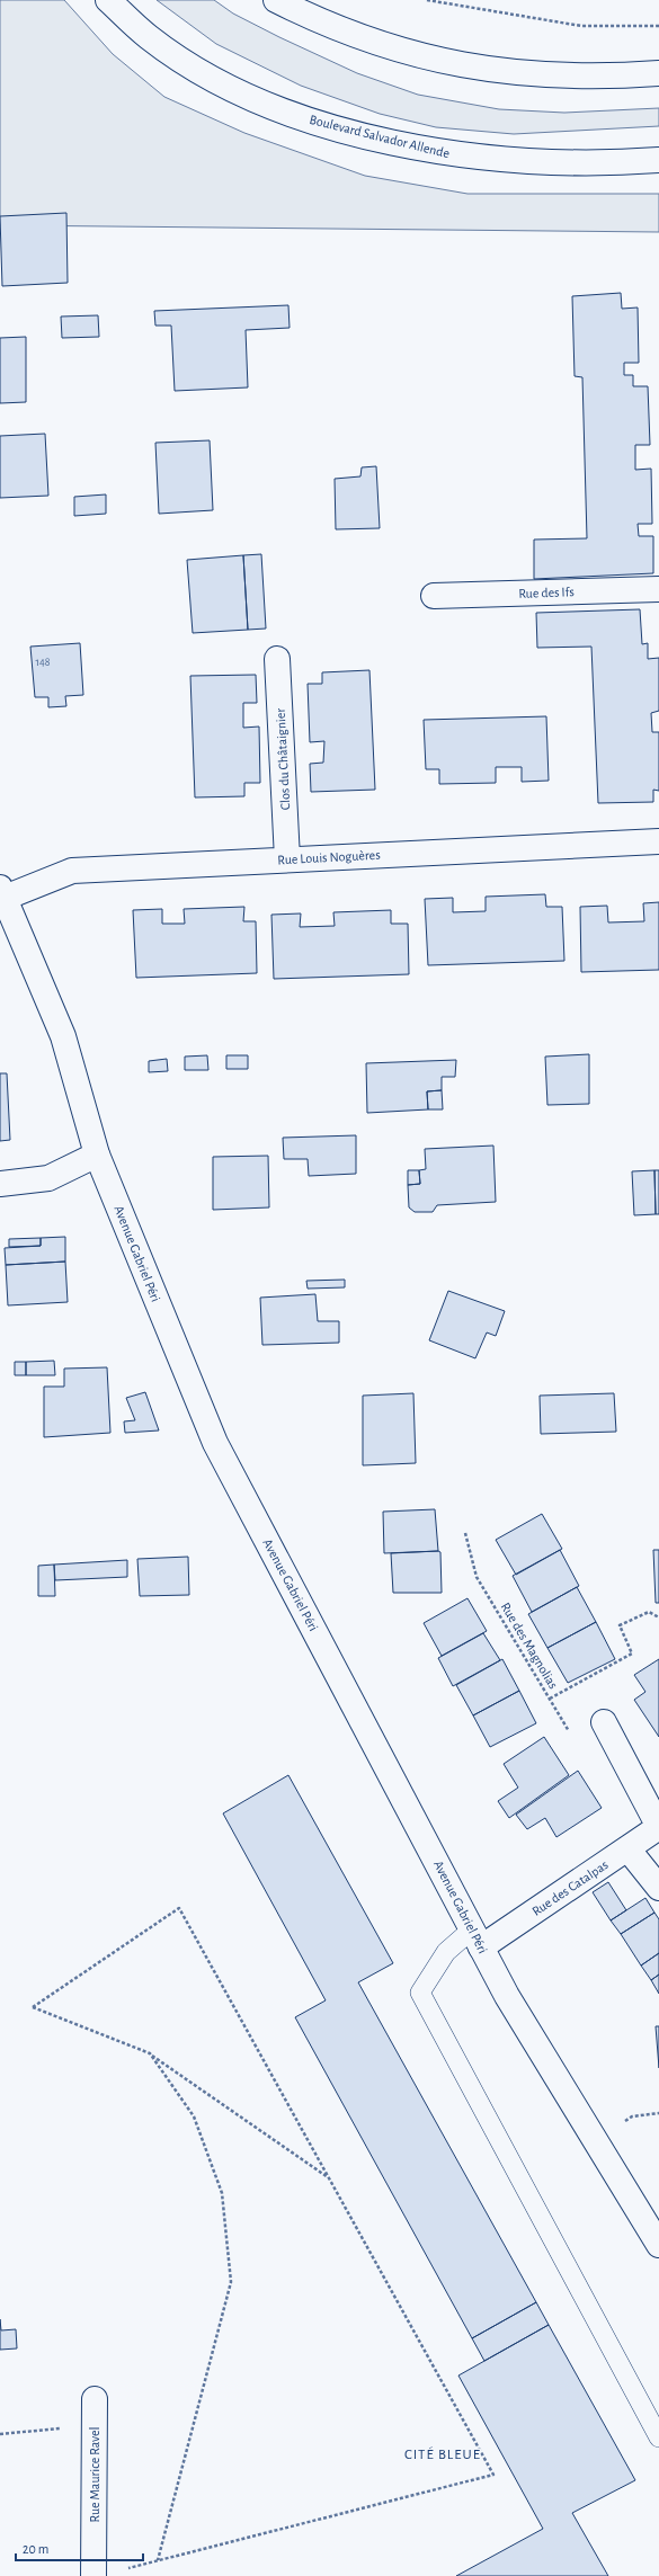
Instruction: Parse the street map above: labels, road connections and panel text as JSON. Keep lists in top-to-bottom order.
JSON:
{
  "streets": {
    "street": [
      "Boulevard Salvador Allende",
      "Rue des Ifs",
      "Clos du Châtaignier",
      "Rue Louis Noguères",
      "Avenue Gabriel Péri",
      "Rue des Catalpas",
      "Rue Maurice Ravel"
    ],
    "path": ["Rue des Magnolias"]
  },
  "crossings": [
    ["Clos du Châtaignier", "Rue Louis Noguères"],
    ["Rue Louis Noguères", "Avenue Gabriel Péri"],
    ["Avenue Gabriel Péri", "Rue des Catalpas"]
  ],
  "districts": ["CITÉ BLEUE"],
  "house_numbers": ["148"],
  "scale_bar": "20 m"
}
